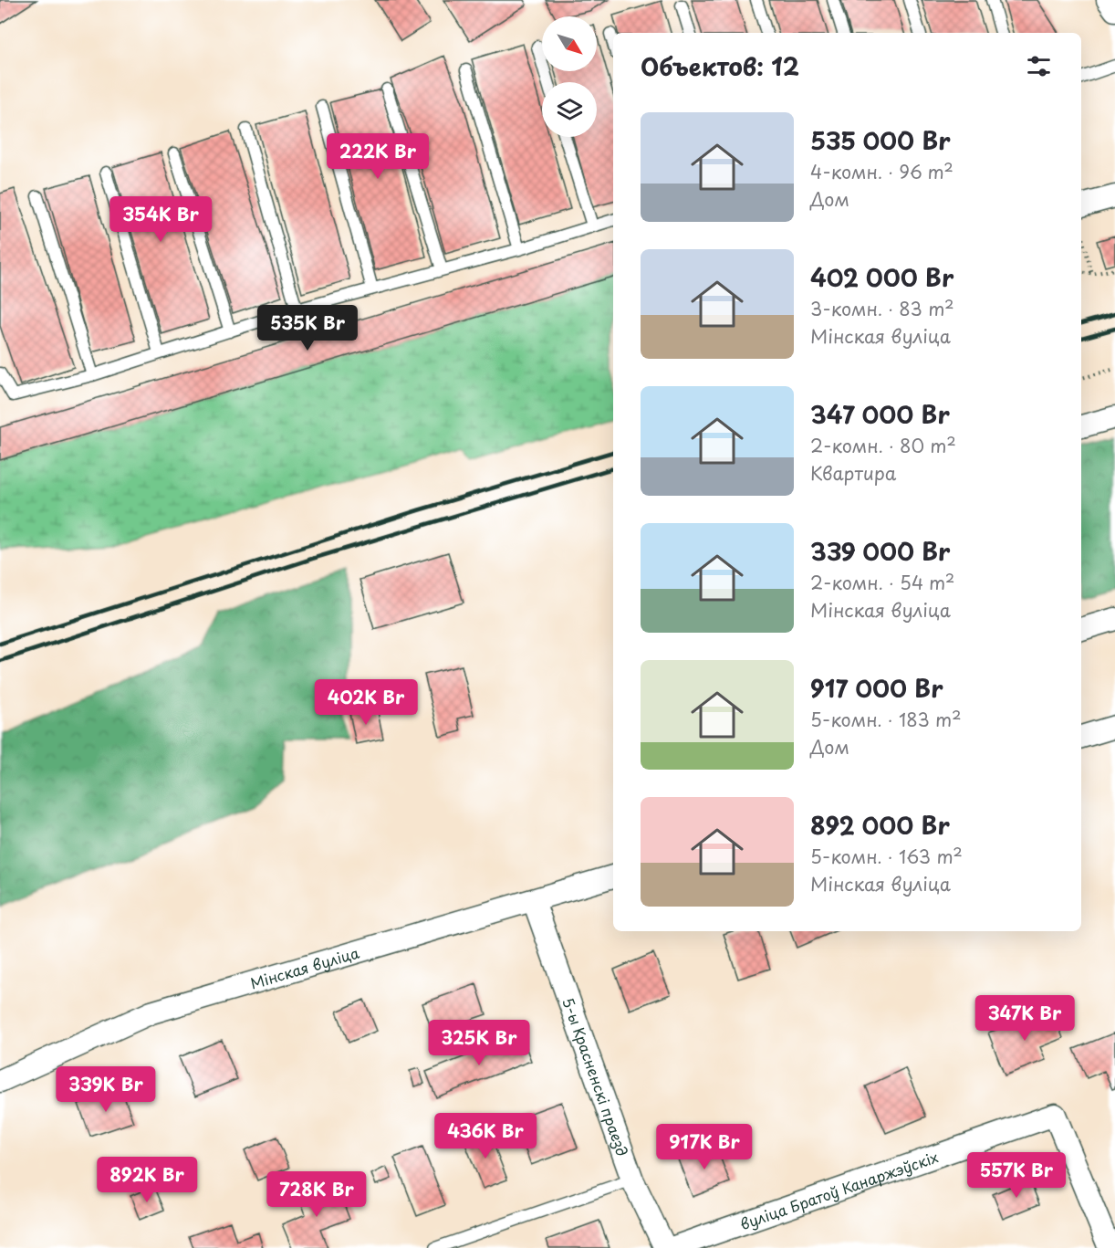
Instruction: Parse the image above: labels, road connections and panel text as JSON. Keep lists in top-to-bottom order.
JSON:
{
  "streets": {
    "street": ["Мінская вуліца", "5-ы Красненскі праезд", "вуліца Братоў Канаржэўскіх"]
  },
  "crossings": [
    ["Мінская вуліца", "5-ы Красненскі праезд"]
  ],
  "north": "bottom right",
  "page": {
    "heading": "Объектов: 12",
    "list": [
      {
        "name": "535 000 Br",
        "note": "4-комн. · 96 m² · Дом"
      },
      {
        "name": "402 000 Br",
        "note": "3-комн. · 83 m² · Мінская вуліца"
      },
      {
        "name": "347 000 Br",
        "note": "2-комн. · 80 m² · Квартира"
      },
      {
        "name": "339 000 Br",
        "note": "2-комн. · 54 m² · Мінская вуліца"
      },
      {
        "name": "917 000 Br",
        "note": "5-комн. · 183 m² · Дом"
      },
      {
        "name": "892 000 Br",
        "note": "5-комн. · 163 m² · Мінская вуліца"
      }
    ],
    "price": [
      "222K Br",
      "354K Br",
      "535K Br",
      "402K Br",
      "347K Br",
      "325K Br",
      "339K Br",
      "436K Br",
      "917K Br",
      "557K Br",
      "892K Br",
      "728K Br"
    ]
  }
}
